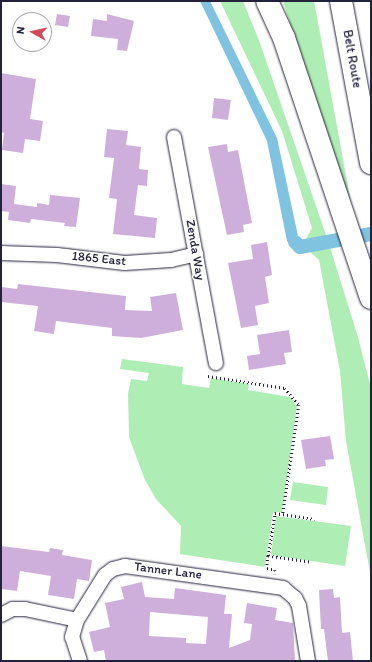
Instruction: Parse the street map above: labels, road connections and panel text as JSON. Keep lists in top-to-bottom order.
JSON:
{
  "streets": {
    "highway": ["Belt Route"],
    "street": ["Zenda Way", "1865 East", "Tanner Lane"]
  },
  "crossings": [
    ["Zenda Way", "1865 East"]
  ],
  "north": "left"
}
